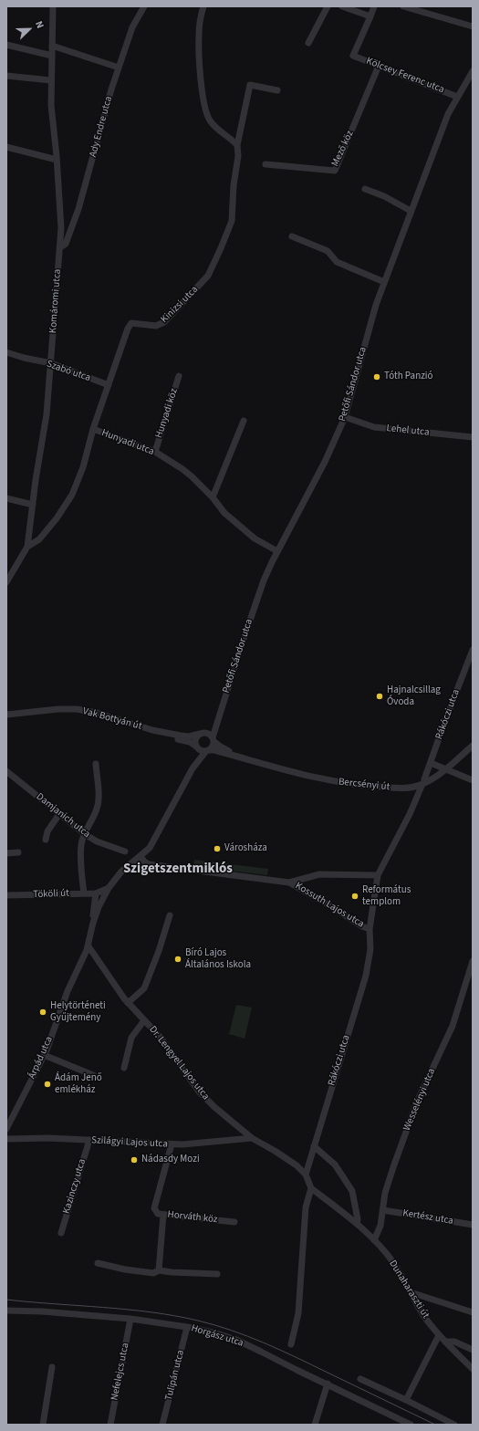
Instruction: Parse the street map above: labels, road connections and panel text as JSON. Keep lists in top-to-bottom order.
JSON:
{
  "streets": {
    "street": [
      "Kölcsey Ferenc utca",
      "Ady Endre utca",
      "Mező köz",
      "Komáromi utca",
      "Kinizsi utca",
      "Szabó utca",
      "Petőfi Sándor utca",
      "Hunyadi köz",
      "Lehel utca",
      "Hunyadi utca",
      "Rákóczi utca",
      "Vak Bottyán út",
      "Bercsényi út",
      "Damjanich utca",
      "Tököli út",
      "Kossuth Lajos utca",
      "Árpád utca",
      "Dr. Lengyel Lajos utca",
      "Wesselényi utca",
      "Szilágyi Lajos utca",
      "Kazinczy utca",
      "Horváth köz",
      "Kertész utca",
      "Dunaharaszti út",
      "Horgász utca",
      "Nefelejcs utca",
      "Tulipán utca"
    ]
  },
  "crossings": [
    ["Kölcsey Ferenc utca", "Mező köz"],
    ["Kölcsey Ferenc utca", "Petőfi Sándor utca"],
    ["Ady Endre utca", "Komáromi utca"],
    ["Komáromi utca", "Kinizsi utca"],
    ["Komáromi utca", "Szabó utca"],
    ["Kinizsi utca", "Szabó utca"],
    ["Kinizsi utca", "Hunyadi utca"],
    ["Petőfi Sándor utca", "Lehel utca"],
    ["Petőfi Sándor utca", "Hunyadi utca"],
    ["Petőfi Sándor utca", "Vak Bottyán út"],
    ["Petőfi Sándor utca", "Bercsényi út"],
    ["Hunyadi köz", "Hunyadi utca"],
    ["Rákóczi utca", "Bercsényi út"],
    ["Rákóczi utca", "Kossuth Lajos utca"],
    ["Rákóczi utca", "Dr. Lengyel Lajos utca"],
    ["Vak Bottyán út", "Bercsényi út"],
    ["Tököli út", "Árpád utca"],
    ["Kossuth Lajos utca", "Árpád utca"],
    ["Árpád utca", "Dr. Lengyel Lajos utca"],
    ["Dr. Lengyel Lajos utca", "Szilágyi Lajos utca"],
    ["Wesselényi utca", "Kertész utca"],
    ["Wesselényi utca", "Dunaharaszti út"],
    ["Szilágyi Lajos utca", "Kazinczy utca"],
    ["Szilágyi Lajos utca", "Horváth köz"],
    ["Horgász utca", "Nefelejcs utca"],
    ["Horgász utca", "Tulipán utca"]
  ],
  "districts": ["Szigetszentmiklós"],
  "places": [
    "Tóth Panzió",
    "Hajnalcsillag Óvoda",
    "Városháza",
    "Református templom",
    "Bíró Lajos Általános Iskola",
    "Helytörténeti Gyűjtemény",
    "Ádám Jenő emlékház",
    "Nádasdy Mozi"
  ],
  "north": "top right"
}
